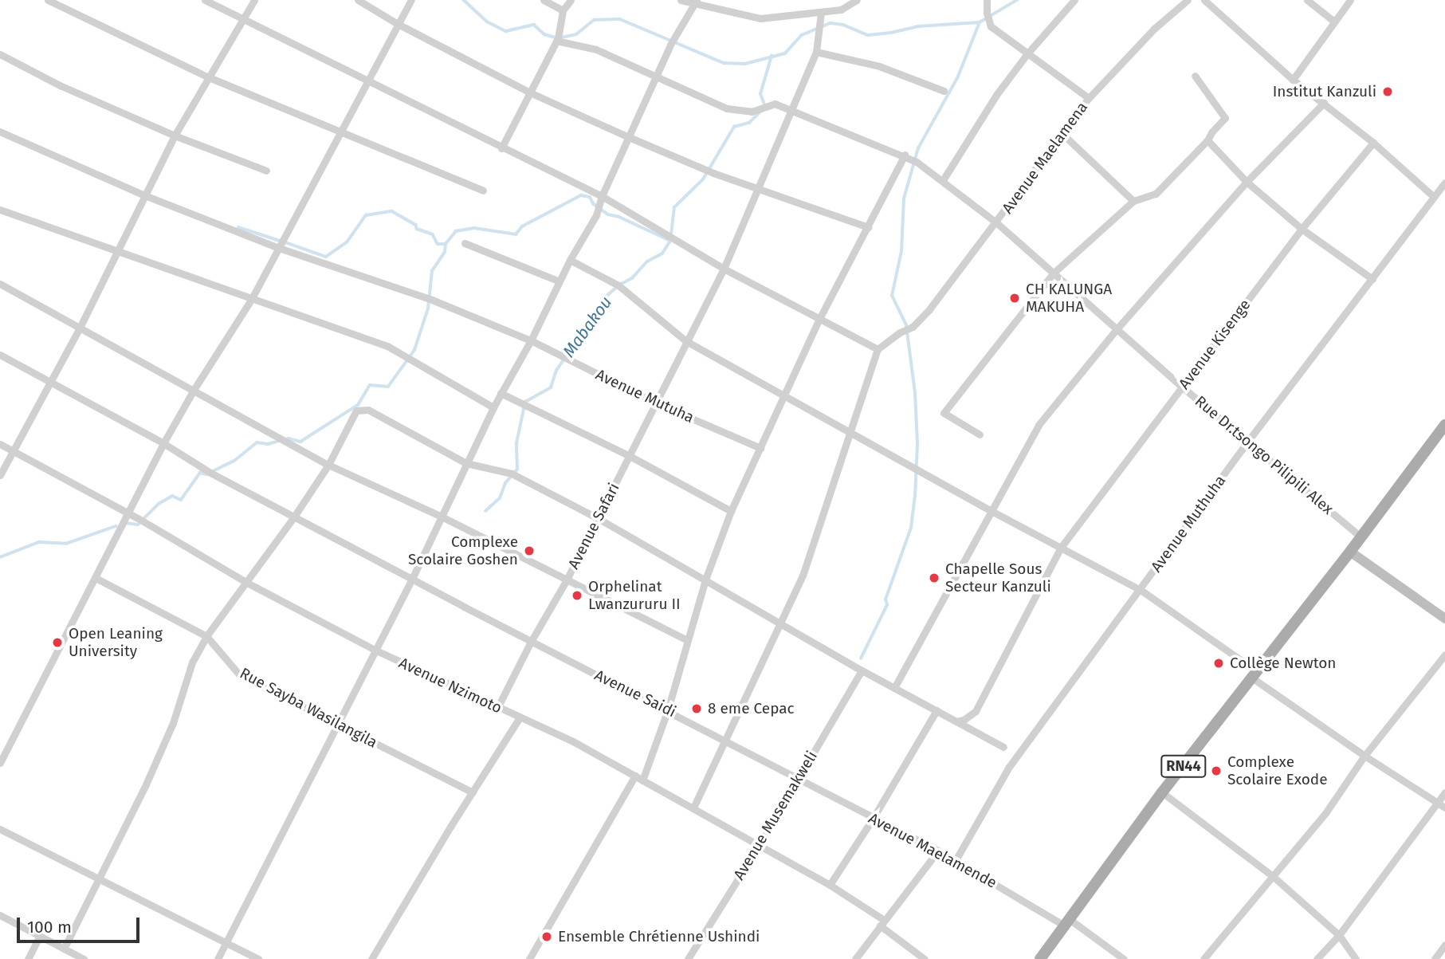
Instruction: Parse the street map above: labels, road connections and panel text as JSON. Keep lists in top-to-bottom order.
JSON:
{
  "streets": {
    "main road": ["RN44"],
    "street": [
      "Avenue Maelamena",
      "Avenue Kisenge",
      "Avenue Mutuha",
      "Rue Dr.tsongo Pilipili Alex",
      "Avenue Muthuha",
      "Avenue Safari",
      "Avenue Nzimoto",
      "Avenue Saidi",
      "Rue Sayba Wasilangila",
      "Avenue Musemakweli",
      "Avenue Maelamende"
    ]
  },
  "crossings": [
    ["Avenue Maelamena", "Rue Dr.tsongo Pilipili Alex"],
    ["Avenue Kisenge", "Rue Dr.tsongo Pilipili Alex"],
    ["Avenue Mutuha", "Avenue Safari"],
    ["Rue Dr.tsongo Pilipili Alex", "Avenue Muthuha"],
    ["Rue Dr.tsongo Pilipili Alex", "Avenue Safari"],
    ["Rue Dr.tsongo Pilipili Alex", "RN44"],
    ["Avenue Muthuha", "Avenue Maelamende"],
    ["Avenue Safari", "Avenue Nzimoto"],
    ["Avenue Safari", "Avenue Saidi"],
    ["Avenue Nzimoto", "Avenue Musemakweli"],
    ["Avenue Saidi", "Avenue Musemakweli"],
    ["Avenue Saidi", "Avenue Maelamende"],
    ["RN44", "Avenue Maelamende"],
    ["Avenue Musemakweli", "Avenue Maelamende"]
  ],
  "water": ["Mabakou"],
  "places": [
    "Institut Kanzuli",
    "CH KALUNGA MAKUHA",
    "Complexe Scolaire Goshen",
    "Chapelle Sous Secteur Kanzuli",
    "Orphelinat Lwanzururu II",
    "Open Leaning University",
    "Collège Newton",
    "8 eme Cepac",
    "Complexe Scolaire Exode",
    "Ensemble Chrétienne Ushindi"
  ],
  "scale_bar": "100 m"
}
